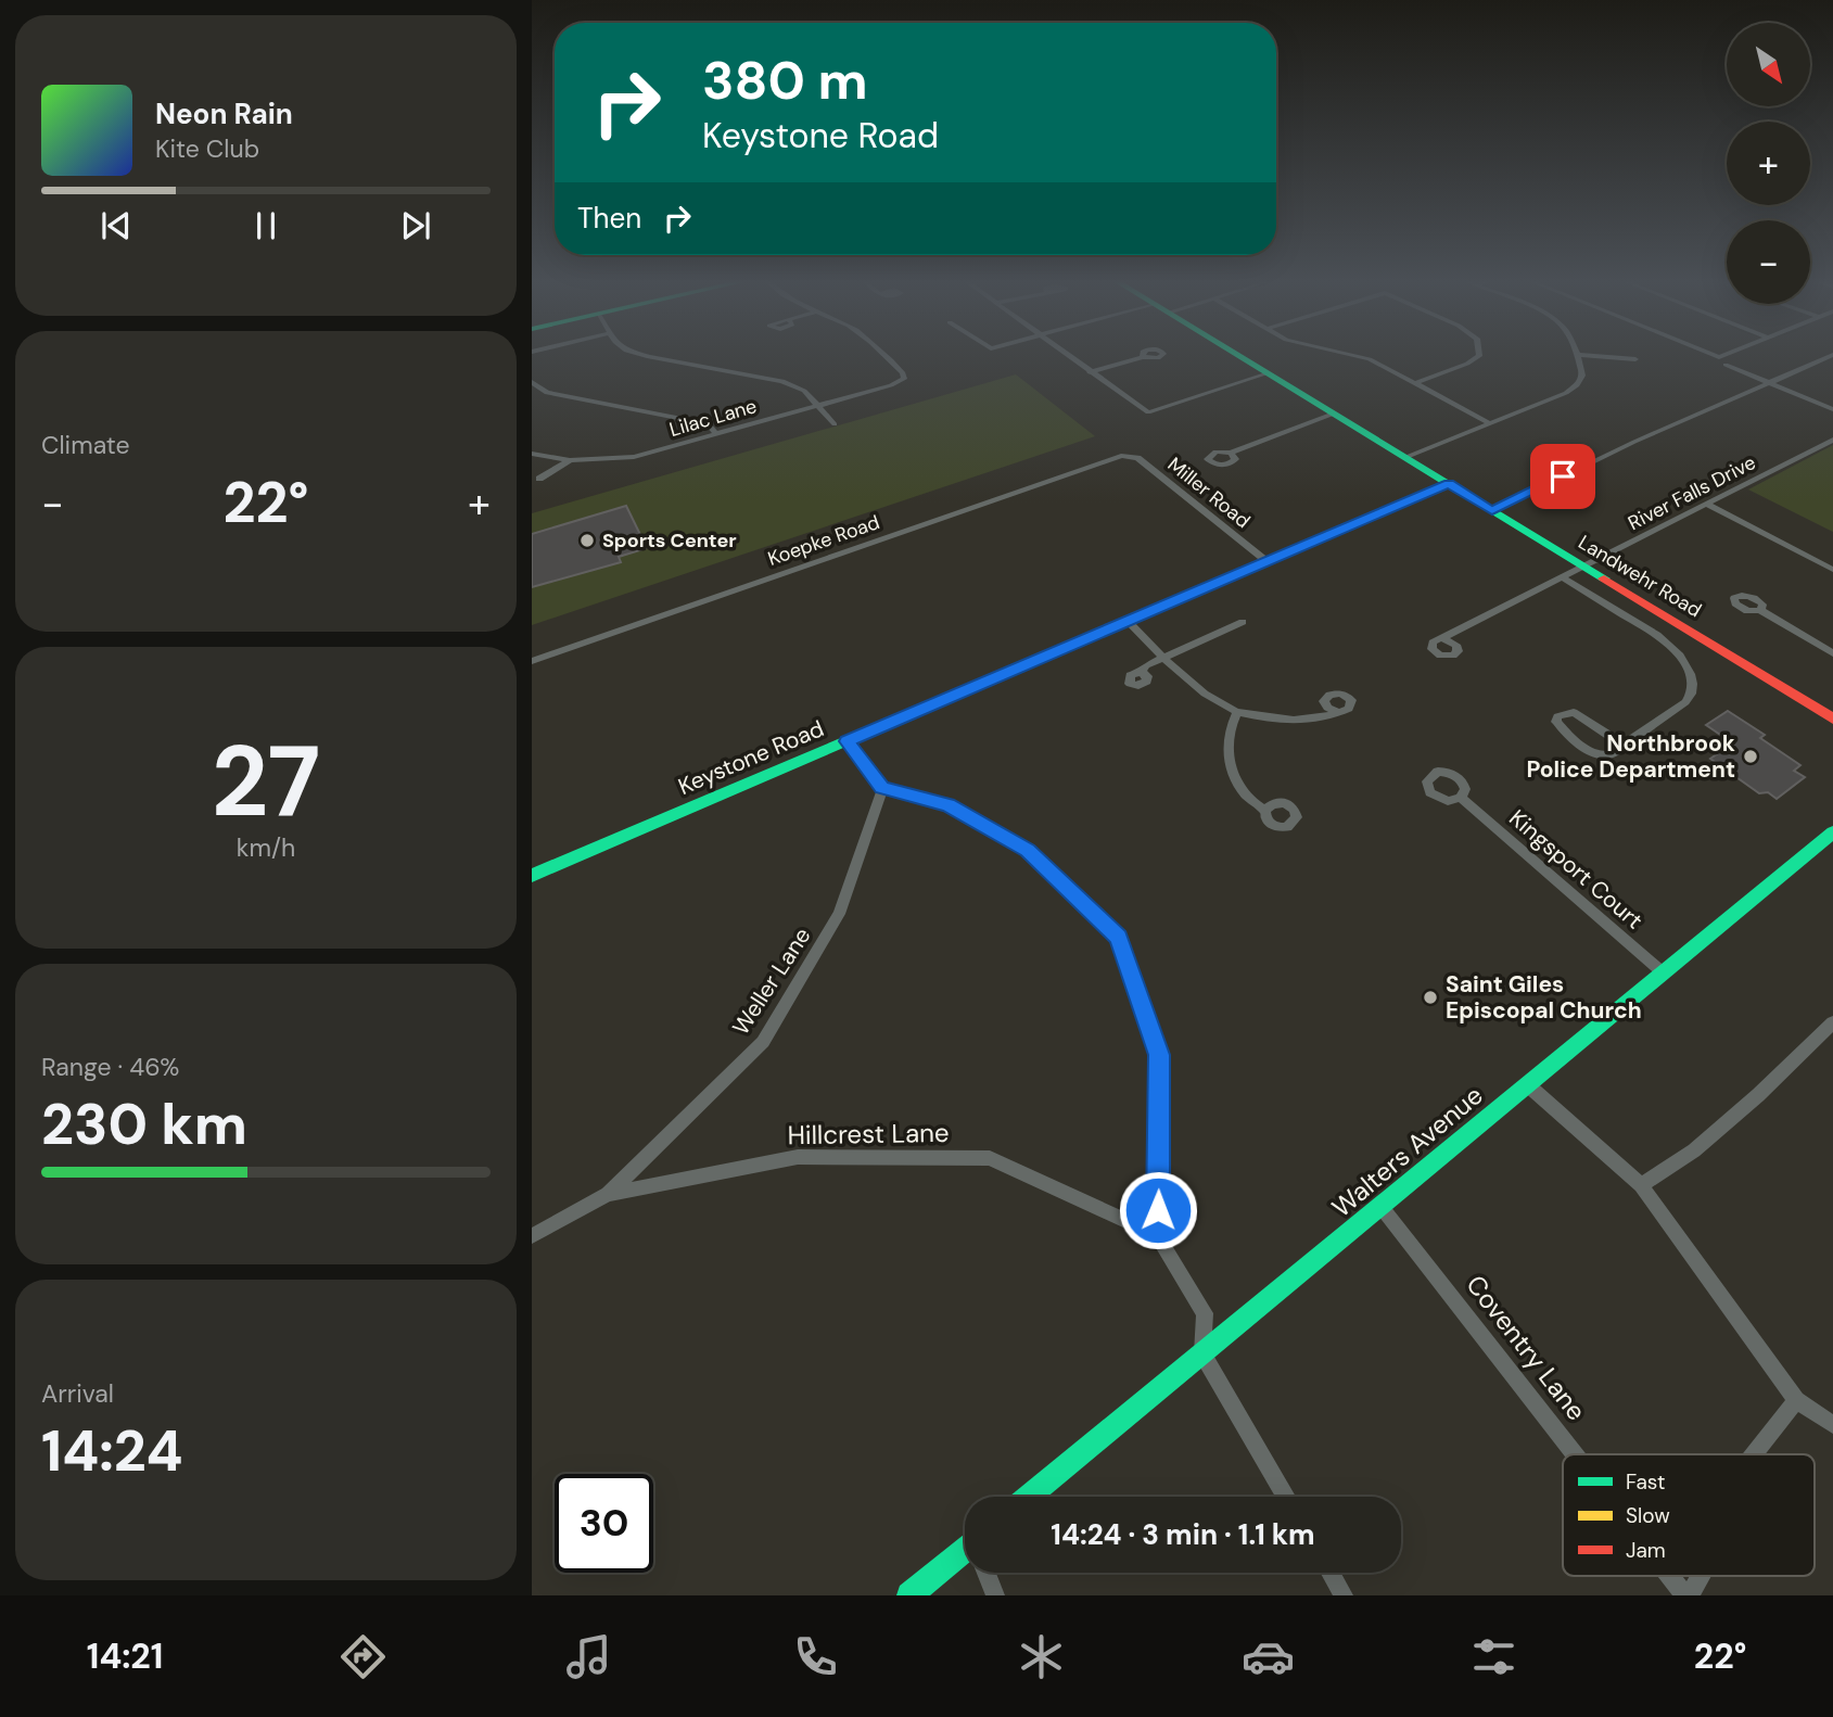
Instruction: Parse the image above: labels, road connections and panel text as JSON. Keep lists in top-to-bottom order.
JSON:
{
  "streets": {
    "main road": ["Landwehr Road", "Keystone Road", "Walters Avenue"],
    "street": [
      "Lilac Lane",
      "Miller Road",
      "River Falls Drive",
      "Koepke Road",
      "Kingsport Court",
      "Weller Lane",
      "Hillcrest Lane",
      "Coventry Lane"
    ]
  },
  "crossings": [
    ["Miller Road", "Koepke Road"],
    ["Miller Road", "Keystone Road"],
    ["River Falls Drive", "Landwehr Road"],
    ["Landwehr Road", "Keystone Road"],
    ["Kingsport Court", "Walters Avenue"],
    ["Weller Lane", "Hillcrest Lane"],
    ["Walters Avenue", "Coventry Lane"]
  ],
  "places": ["Sports Center", "Northbrook Police Department", "Saint Giles Episcopal Church"],
  "legend": ["Fast", "Slow", "Jam"],
  "north": "bottom right",
  "page": {
    "map_buttons": ["+", "−"],
    "turn": ["380 m", "Keystone Road"],
    "song": ["Neon Rain", "Kite Club"],
    "then": "Then",
    "tile": [
      "Climate",
      ["27", "km/h"],
      ["Range · 46%", "230 km"],
      ["Arrival", "14:24"]
    ],
    "heat": ["−", "22°", "+"],
    "limit": "30",
    "trip": "14:24 · 3 min · 1.1 km",
    "tabs": ["14:21", "22°"]
  }
}
